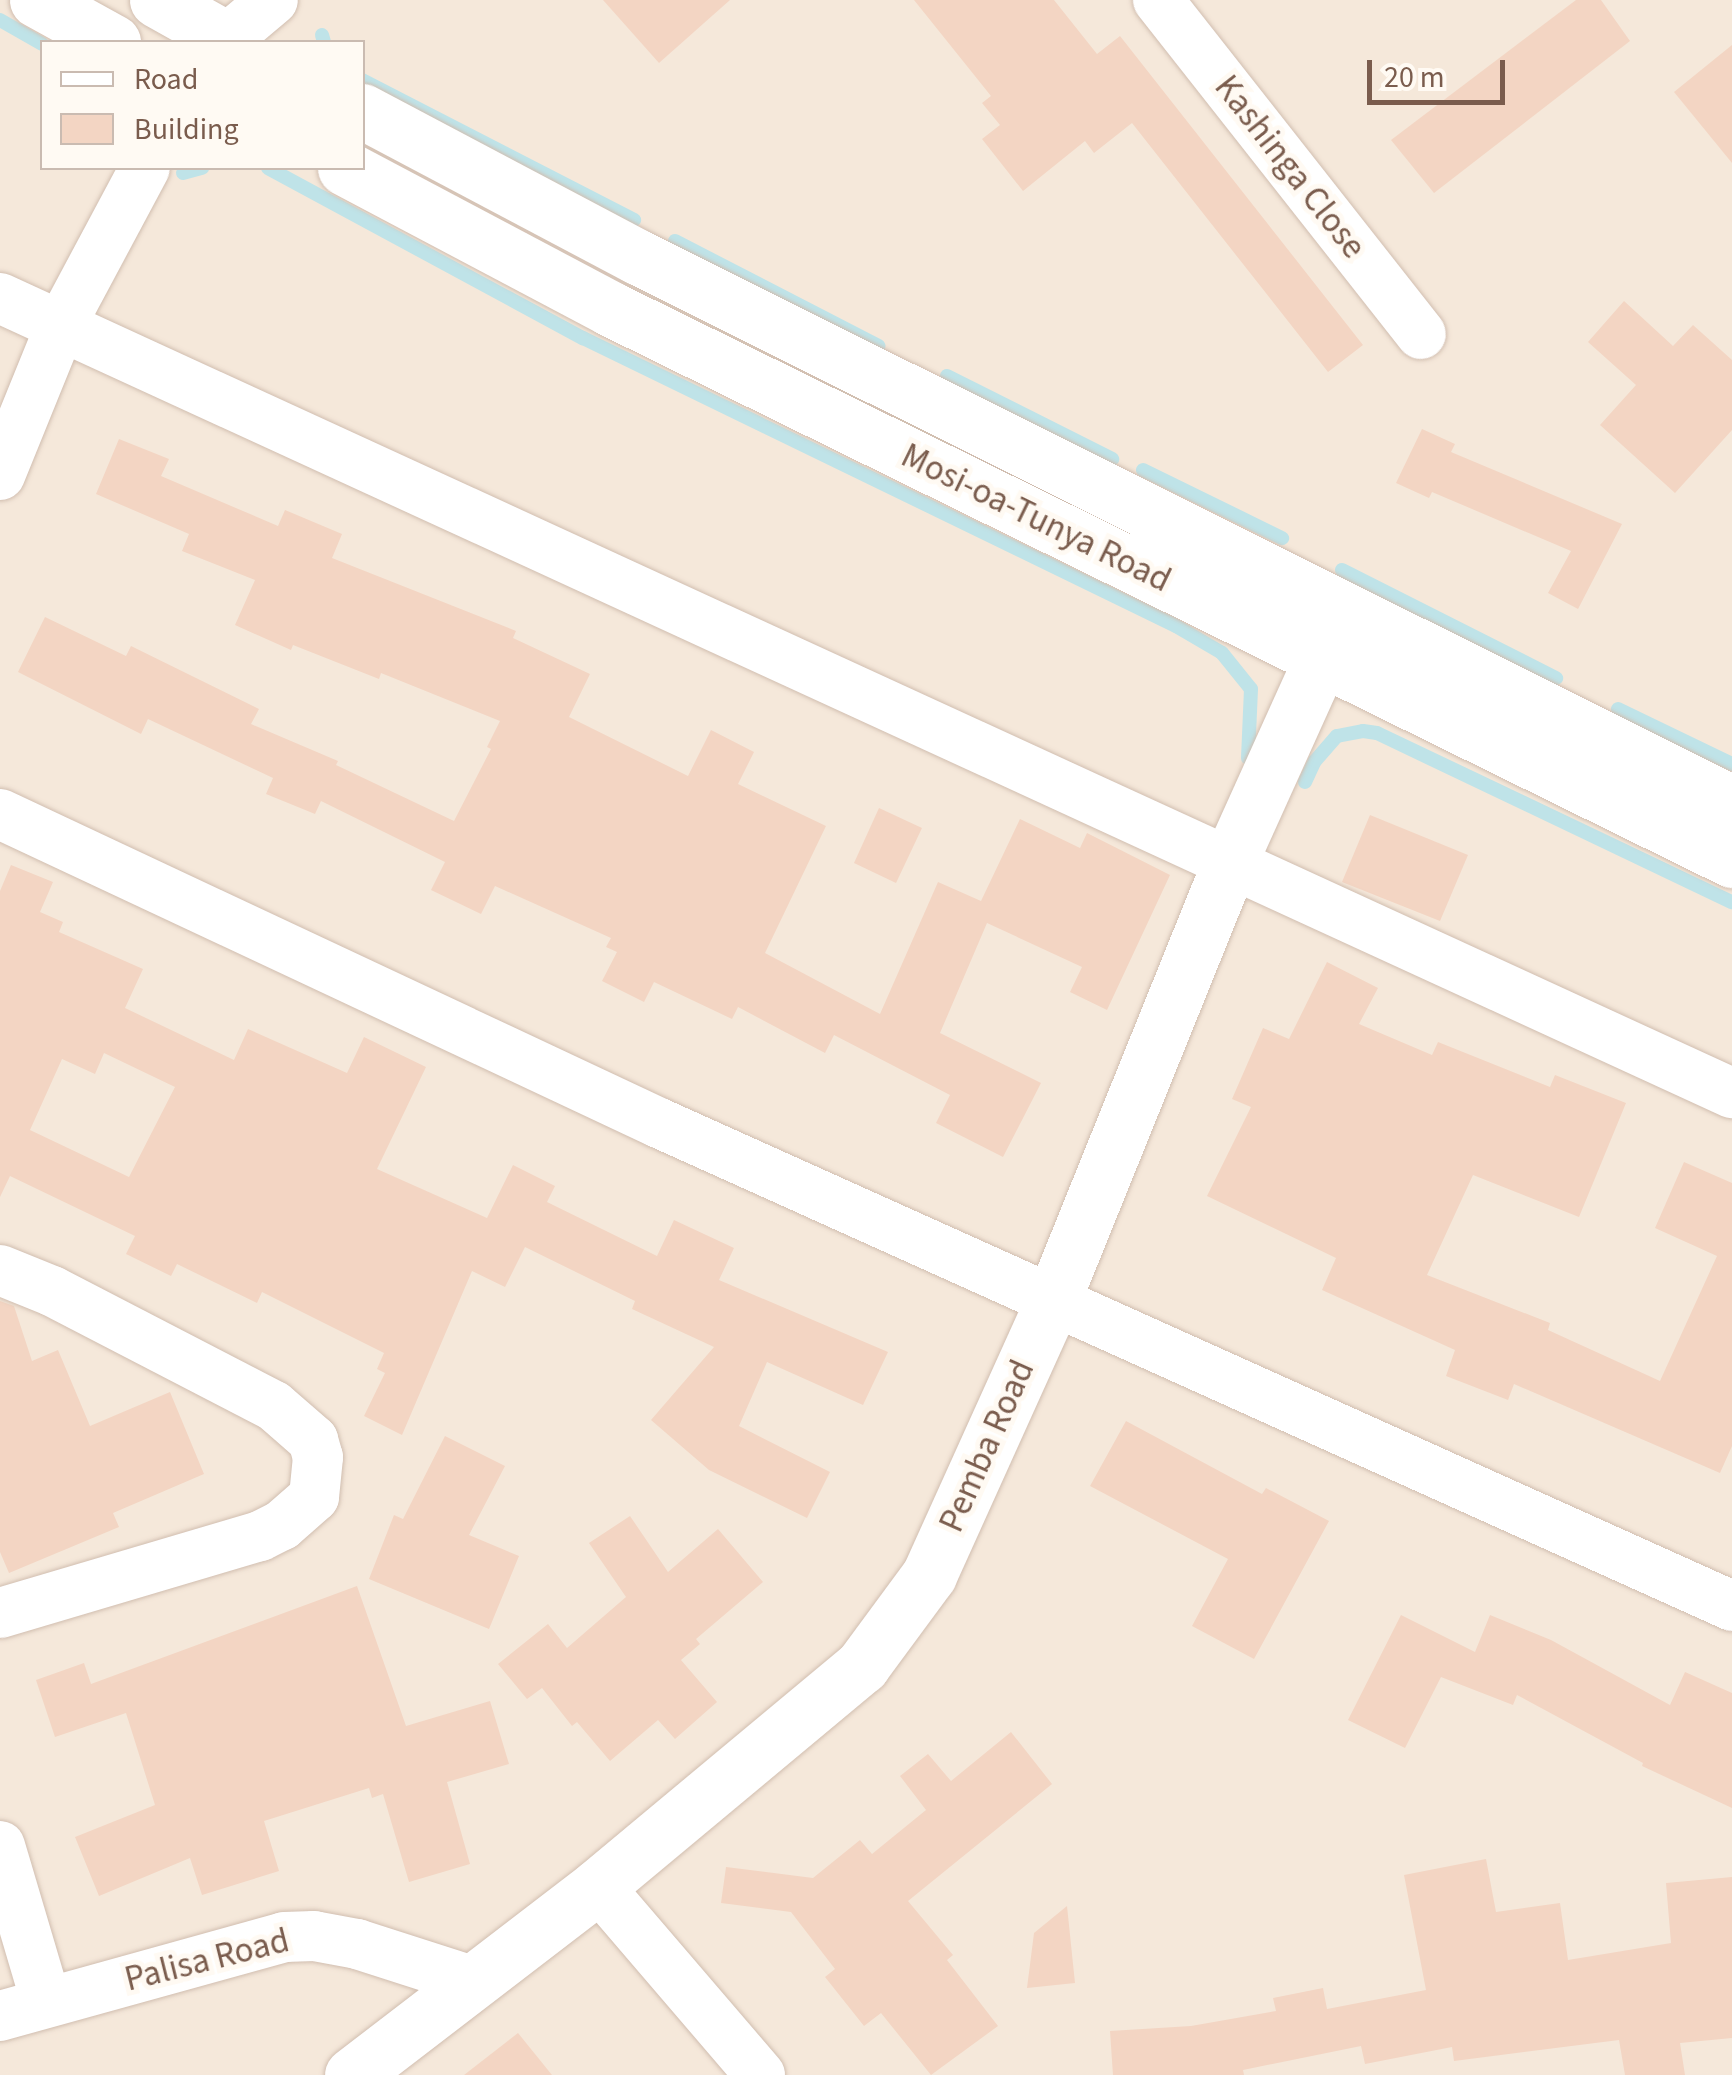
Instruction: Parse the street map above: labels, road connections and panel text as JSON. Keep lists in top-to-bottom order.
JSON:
{
  "streets": {
    "main road": ["Mosi-oa-Tunya Road", "Pemba Road"],
    "street": ["Kashinga Close", "Palisa Road"]
  },
  "crossings": [
    ["Mosi-oa-Tunya Road", "Pemba Road"],
    ["Pemba Road", "Palisa Road"]
  ],
  "legend": ["Road", "Building"],
  "scale_bar": "20 m"
}
